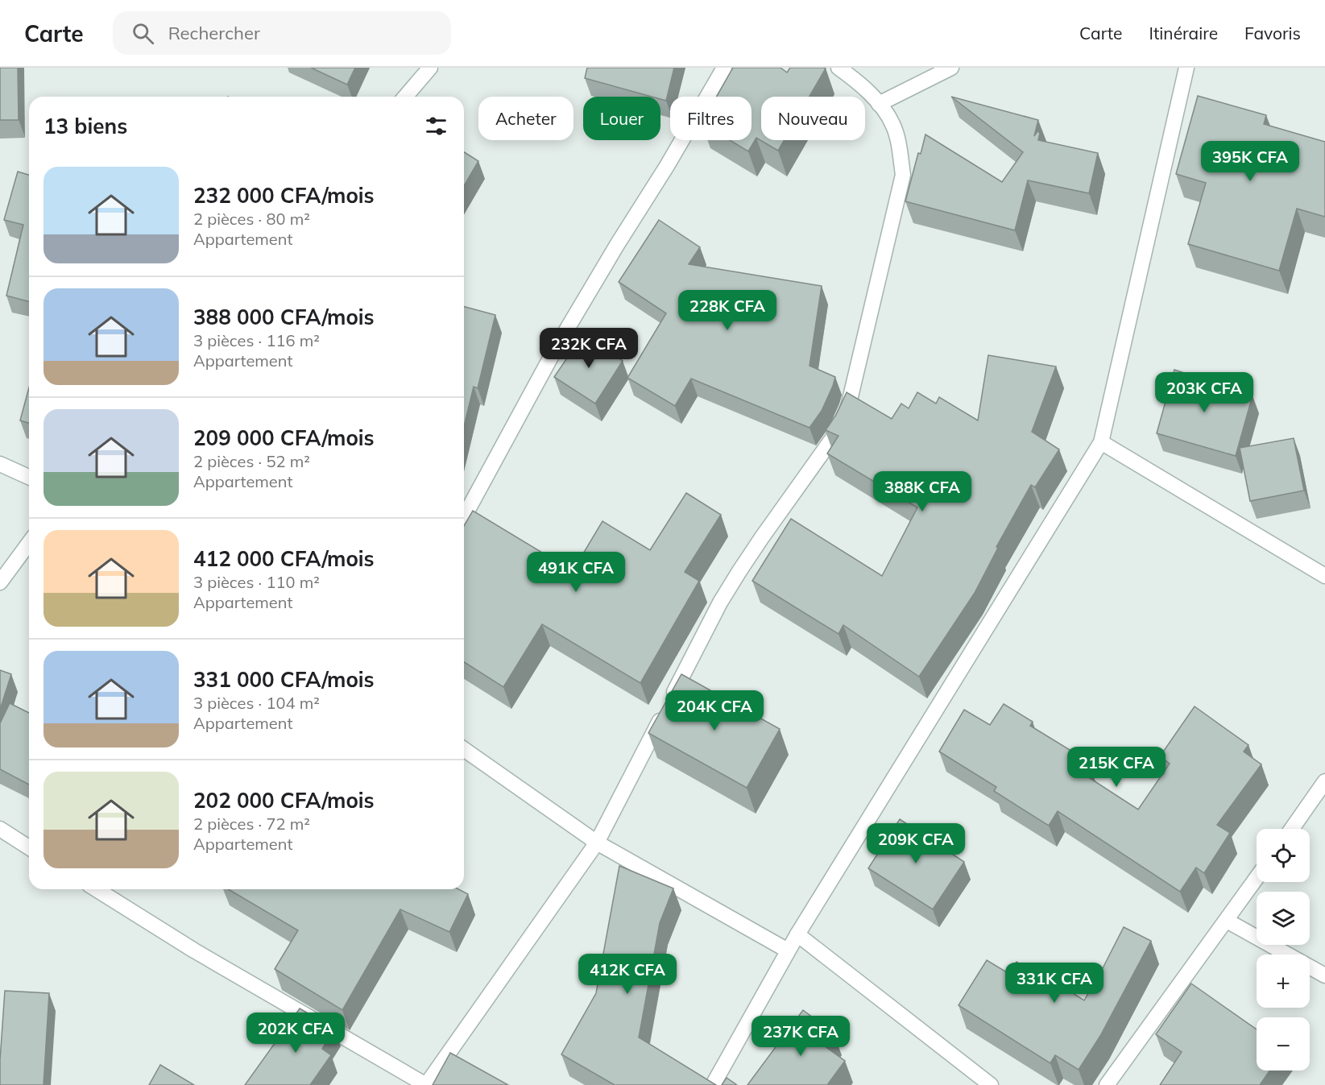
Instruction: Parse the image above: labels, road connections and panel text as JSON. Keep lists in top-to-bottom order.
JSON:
{
  "page": {
    "header": "Carte",
    "search": "Rechercher",
    "nav": ["Carte", "Itinéraire", "Favoris"],
    "chip": [
      "Acheter",
      "Louer",
      "Filtres",
      "Nouveau"
    ],
    "heading": "13 biens",
    "price": [
      "395K CFA",
      "228K CFA",
      "232K CFA",
      "203K CFA",
      "388K CFA",
      "491K CFA",
      "204K CFA",
      "215K CFA",
      "209K CFA",
      "412K CFA",
      "331K CFA",
      "202K CFA",
      "237K CFA"
    ],
    "list": [
      {
        "name": "232 000 CFA/mois",
        "note": "2 pièces · 80 m² · Appartement"
      },
      {
        "name": "388 000 CFA/mois",
        "note": "3 pièces · 116 m² · Appartement"
      },
      {
        "name": "209 000 CFA/mois",
        "note": "2 pièces · 52 m² · Appartement"
      },
      {
        "name": "412 000 CFA/mois",
        "note": "3 pièces · 110 m² · Appartement"
      },
      {
        "name": "331 000 CFA/mois",
        "note": "3 pièces · 104 m² · Appartement"
      },
      {
        "name": "202 000 CFA/mois",
        "note": "2 pièces · 72 m² · Appartement"
      }
    ],
    "map_buttons": ["+", "−"]
  }
}
